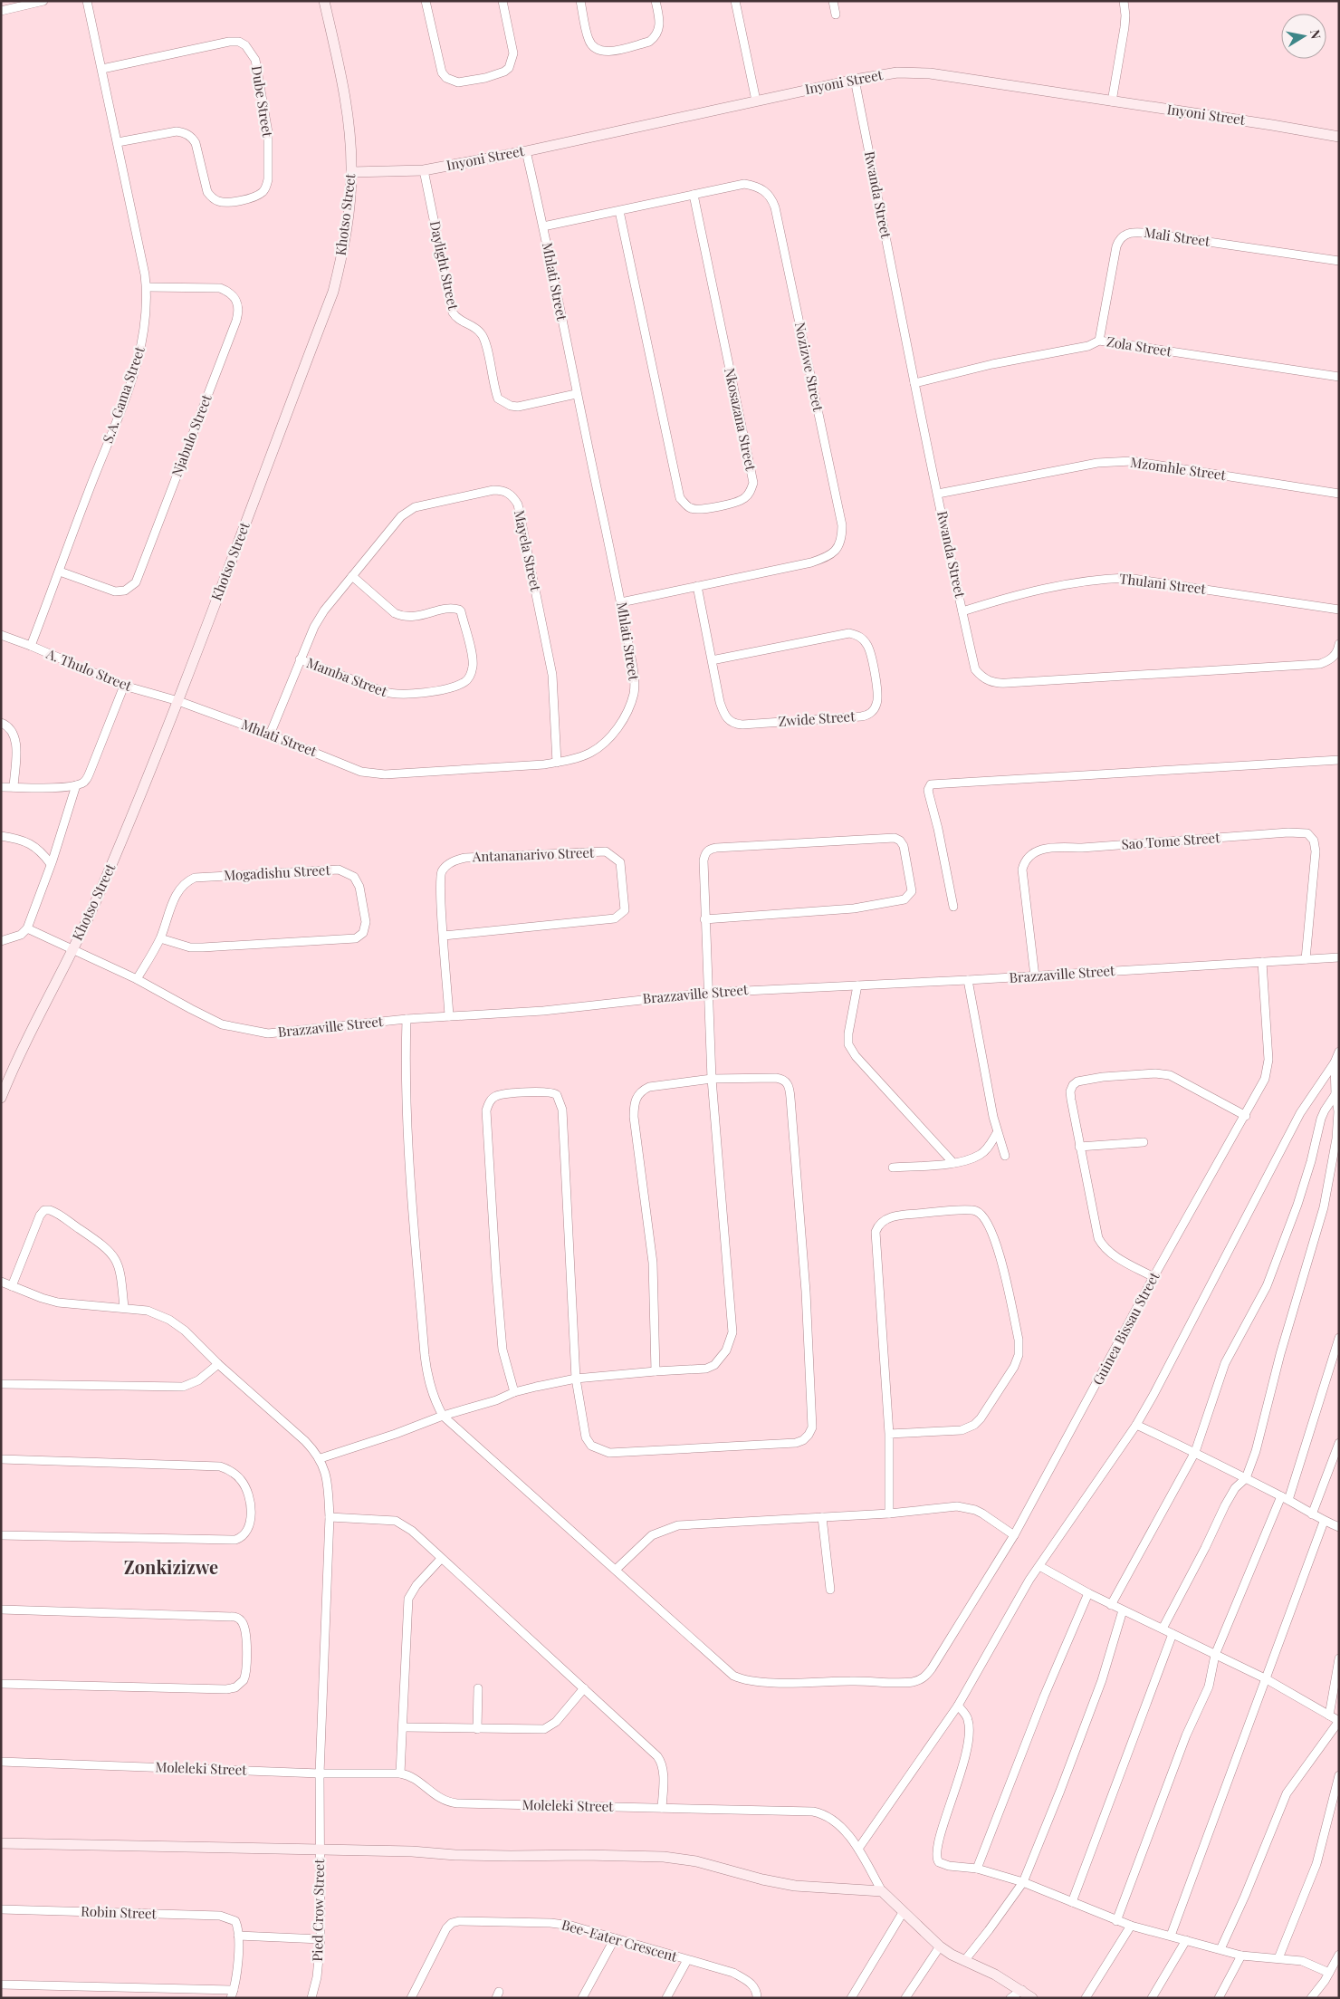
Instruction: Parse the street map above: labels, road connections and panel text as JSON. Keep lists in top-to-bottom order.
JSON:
{
  "streets": {
    "street": [
      "Inyoni Street",
      "Dube Street",
      "Rwanda Street",
      "Khotso Street",
      "Mali Street",
      "Daylight Street",
      "Mhlati Street",
      "Zola Street",
      "Nozizwe Street",
      "S.A. Gama Street",
      "Nkosazana Street",
      "Njabulo Street",
      "Mzomhle Street",
      "Mayela Street",
      "Thulani Street",
      "A. Thulo Street",
      "Mamba Street",
      "Zwide Street",
      "Sao Tome Street",
      "Antananarivo Street",
      "Mogadishu Street",
      "Brazzaville Street",
      "Guinea Bissau Street",
      "Moleleki Street",
      "Pied Crow Street",
      "Robin Street",
      "Bee-Eater Crescent"
    ]
  },
  "crossings": [
    ["Inyoni Street", "Rwanda Street"],
    ["Inyoni Street", "Khotso Street"],
    ["Inyoni Street", "Daylight Street"],
    ["Inyoni Street", "Mhlati Street"],
    ["Dube Street", "S.A. Gama Street"],
    ["Rwanda Street", "Zola Street"],
    ["Rwanda Street", "Mzomhle Street"],
    ["Rwanda Street", "Thulani Street"],
    ["Khotso Street", "Mhlati Street"],
    ["Khotso Street", "A. Thulo Street"],
    ["Khotso Street", "Brazzaville Street"],
    ["Mali Street", "Zola Street"],
    ["Daylight Street", "Mhlati Street"],
    ["Mhlati Street", "Nozizwe Street"],
    ["Mhlati Street", "Mayela Street"],
    ["Mhlati Street", "A. Thulo Street"],
    ["Nozizwe Street", "Nkosazana Street"],
    ["Nozizwe Street", "Zwide Street"],
    ["S.A. Gama Street", "Njabulo Street"],
    ["S.A. Gama Street", "A. Thulo Street"],
    ["Mayela Street", "Mamba Street"],
    ["Sao Tome Street", "Brazzaville Street"],
    ["Antananarivo Street", "Brazzaville Street"],
    ["Mogadishu Street", "Brazzaville Street"],
    ["Brazzaville Street", "Guinea Bissau Street"],
    ["Moleleki Street", "Pied Crow Street"]
  ],
  "districts": ["Zonkizizwe"],
  "north": "right"
}
